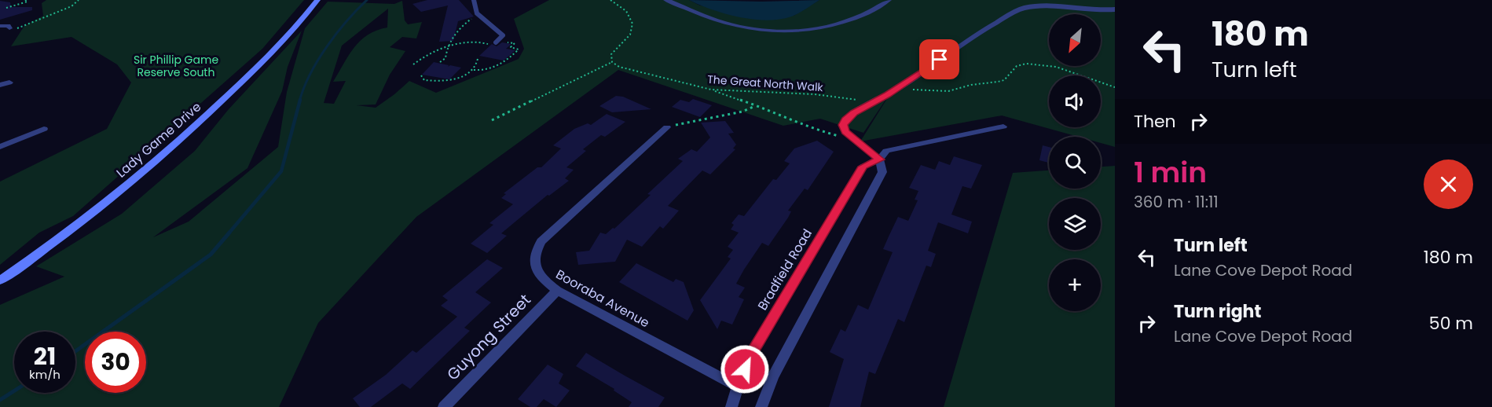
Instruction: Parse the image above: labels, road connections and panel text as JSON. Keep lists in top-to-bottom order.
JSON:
{
  "streets": {
    "main road": ["Lady Game Drive"],
    "street": ["Bradfield Road", "Booraba Avenue", "Guyong Street"],
    "path": ["The Great North Walk"]
  },
  "crossings": [
    ["Bradfield Road", "Booraba Avenue"],
    ["Booraba Avenue", "Guyong Street"]
  ],
  "parks": ["Sir Phillip Game Reserve South"],
  "north": "bottom left",
  "page": {
    "turn": ["180 m", "Turn left"],
    "map_buttons": "+",
    "then": "Then",
    "heading": ["1 min", "360 m · 11:11"],
    "list": [
      {
        "name": "Turn left",
        "note": "Lane Cove Depot Road",
        "value": "180 m"
      },
      {
        "name": "Turn right",
        "note": "Lane Cove Depot Road",
        "value": "50 m"
      }
    ],
    "speed": "21 km/h",
    "limit": "30"
  }
}
